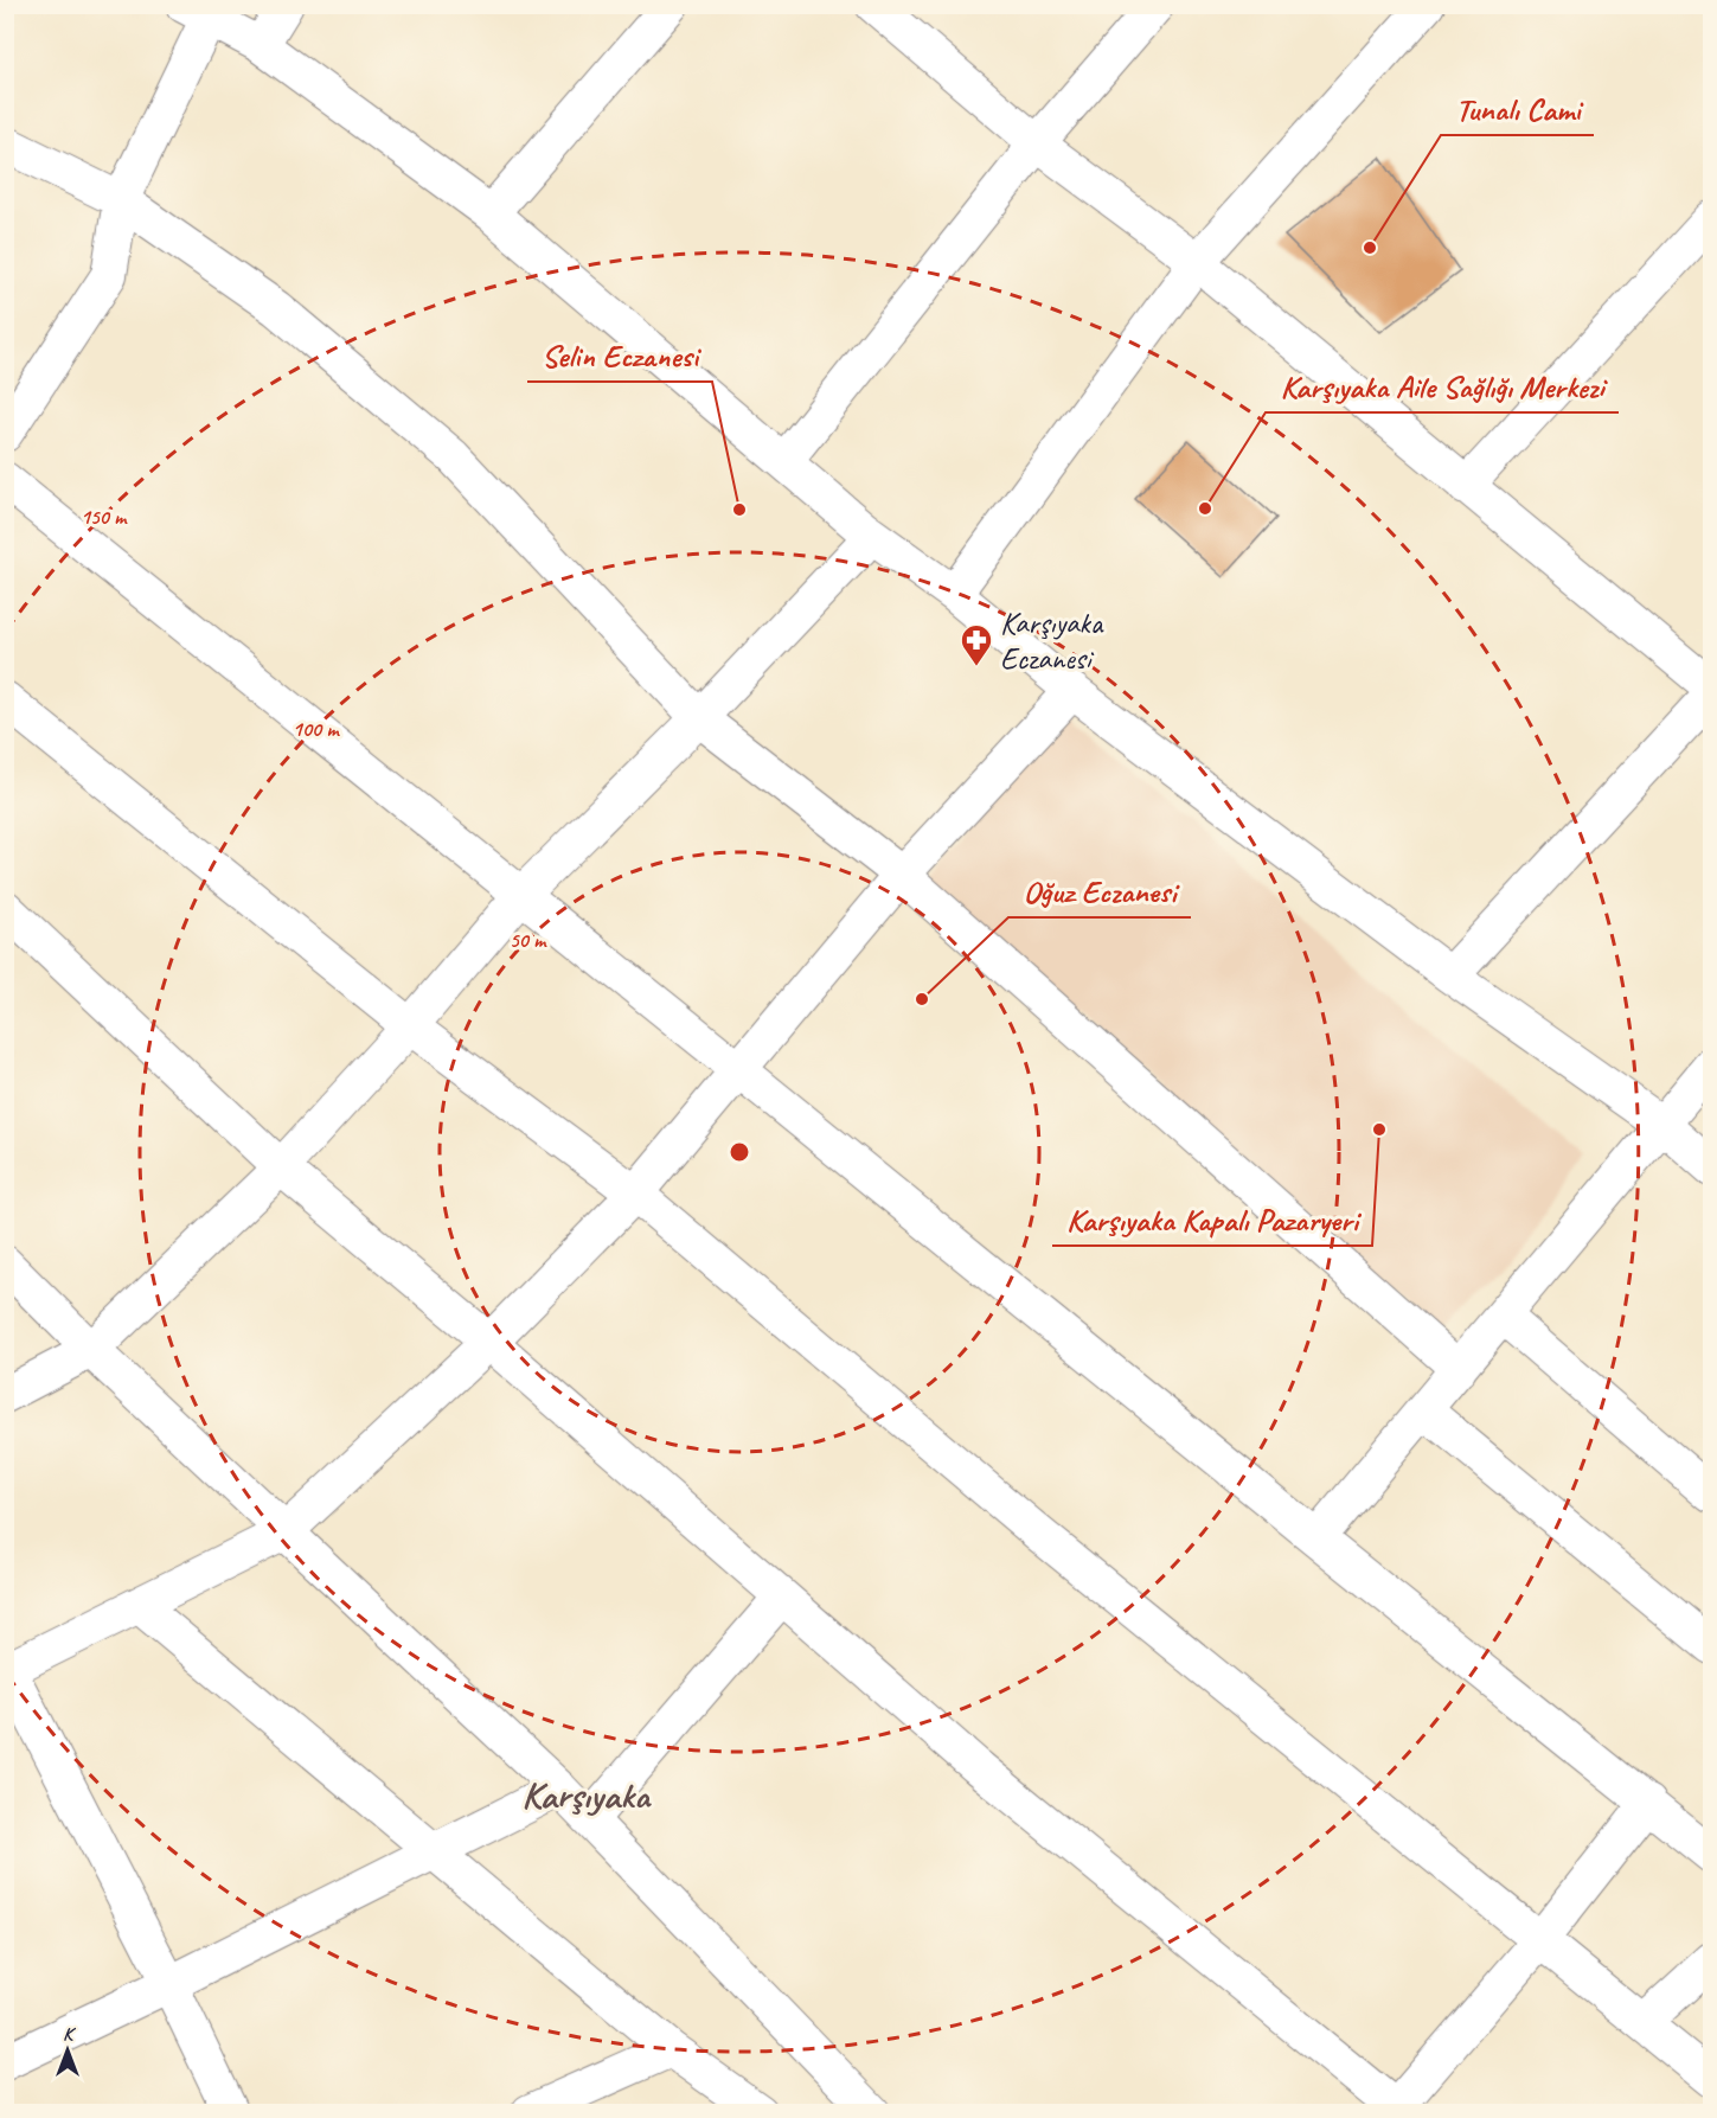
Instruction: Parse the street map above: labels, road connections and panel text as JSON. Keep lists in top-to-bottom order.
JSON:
{
  "districts": ["Karşıyaka"],
  "places": {
    "other": [
      "Tunalı Cami",
      "Karşıyaka Aile Sağlığı Merkezi",
      "Selin Eczanesi",
      "Oğuz Eczanesi",
      "Karşıyaka Kapalı Pazaryeri"
    ],
    "pharmacy": ["Karşıyaka Eczanesi"]
  },
  "north": "top",
  "rings": ["150 m", "100 m", "50 m"]
}
